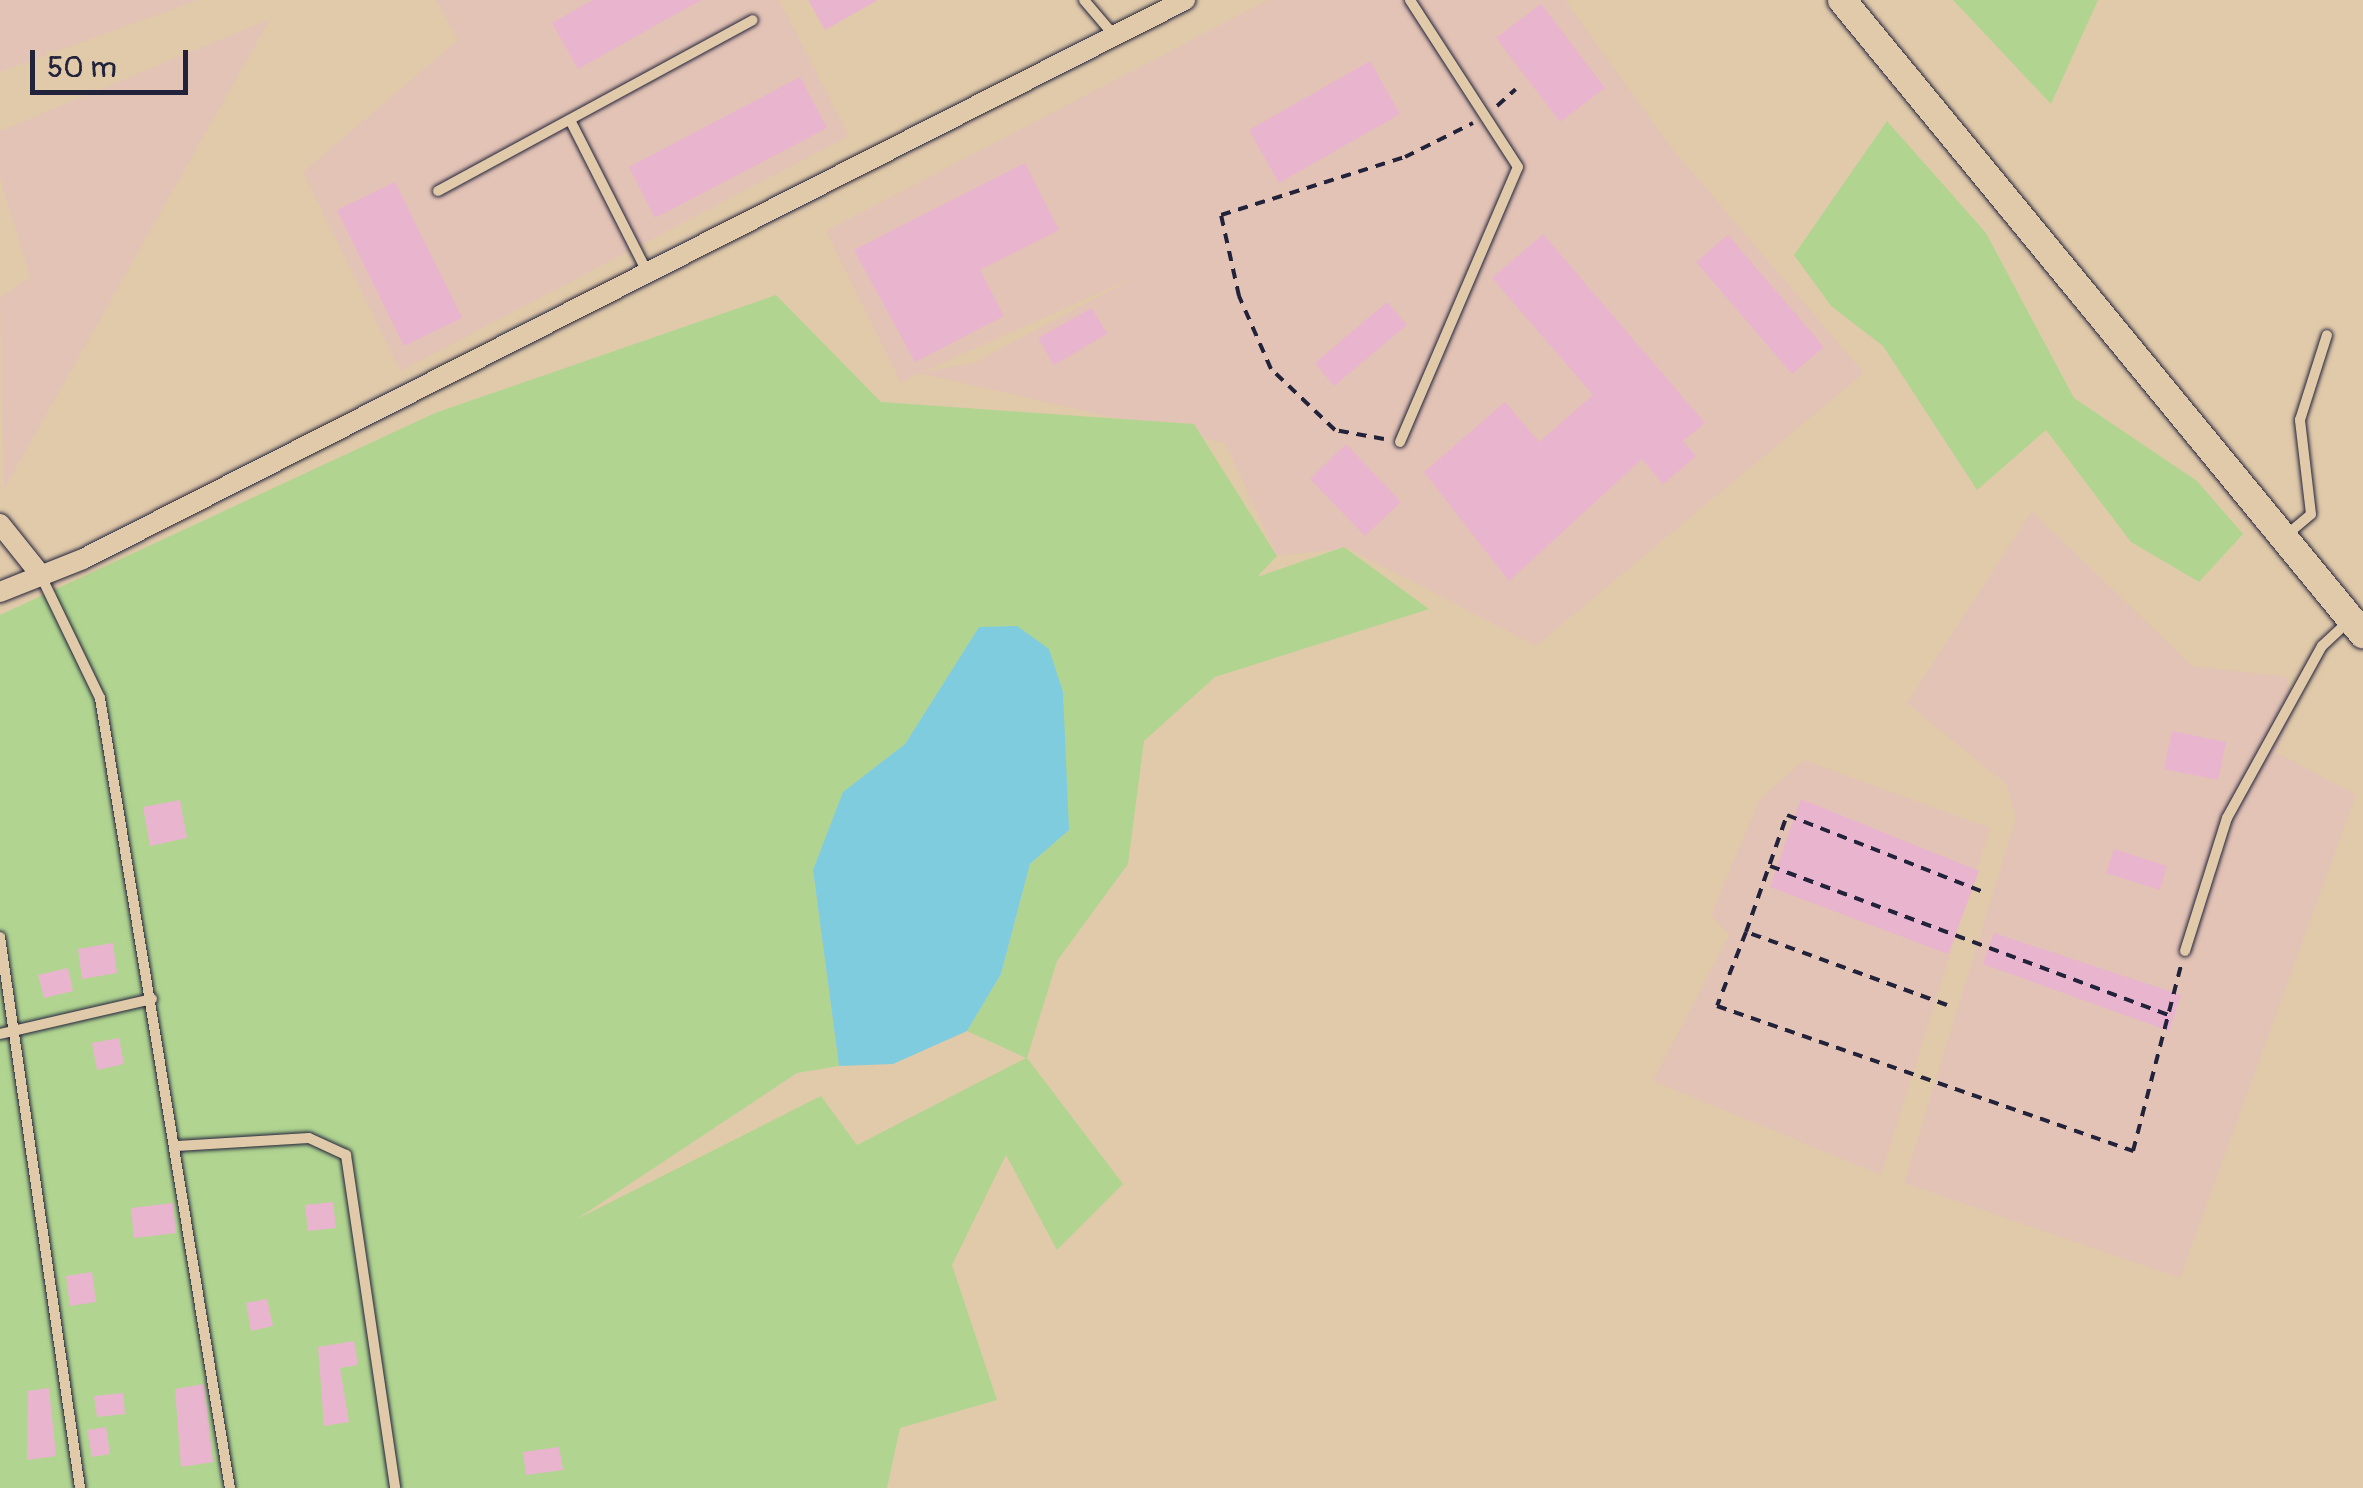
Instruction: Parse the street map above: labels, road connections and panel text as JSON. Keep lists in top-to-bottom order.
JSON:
{
  "scale_bar": "50 m"
}
